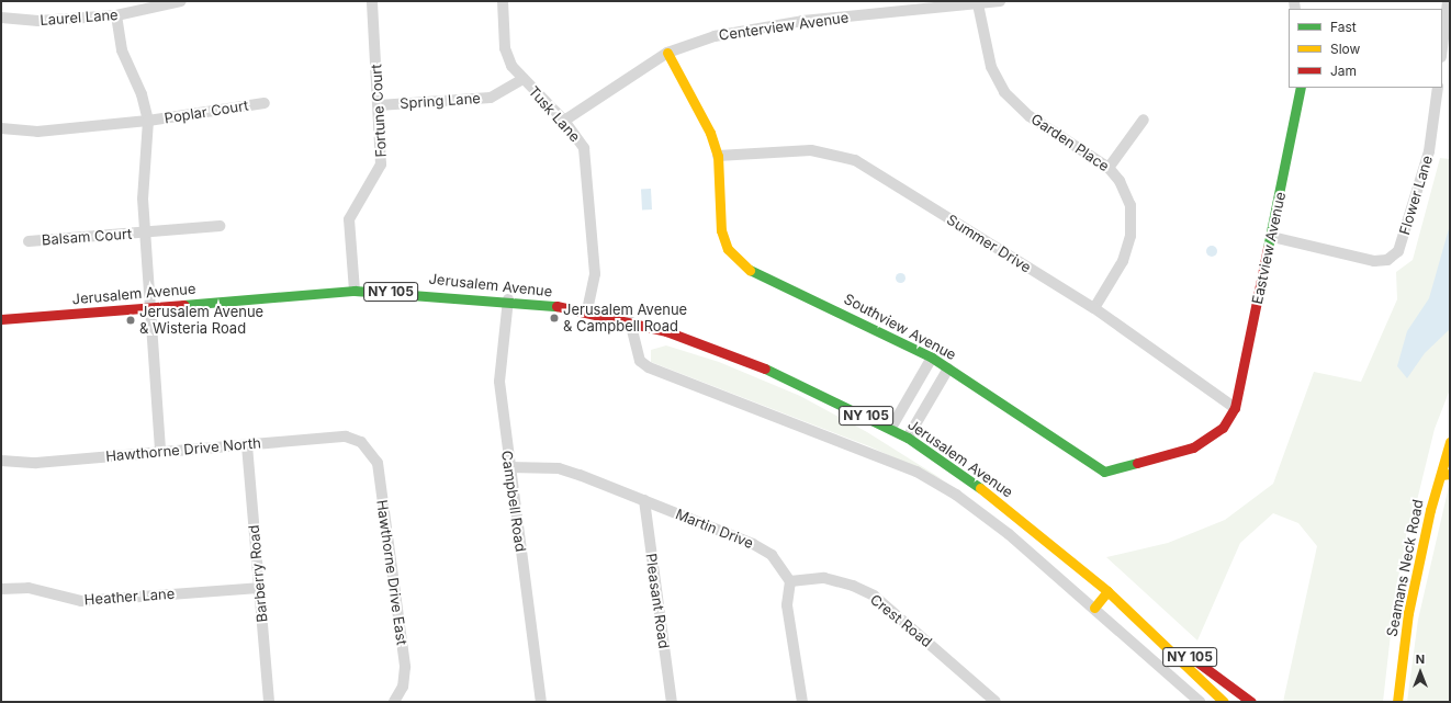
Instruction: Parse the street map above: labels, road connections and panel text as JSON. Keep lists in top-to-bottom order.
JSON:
{
  "streets": {
    "main road": [
      "Eastview Avenue",
      "Jerusalem Avenue",
      "NY 105",
      "Southview Avenue",
      "Seamans Neck Road"
    ],
    "street": [
      "Laurel Lane",
      "Centerview Avenue",
      "Spring Lane",
      "Fortune Court",
      "Poplar Court",
      "Tusk Lane",
      "Garden Place",
      "Flower Lane",
      "Balsam Court",
      "Summer Drive",
      "Hawthorne Drive North",
      "Campbell Road",
      "Martin Drive",
      "Hawthorne Drive East",
      "Barberry Road",
      "Heather Lane",
      "Pleasant Road",
      "Crest Road"
    ]
  },
  "crossings": [
    ["Centerview Avenue", "Tusk Lane"],
    ["Centerview Avenue", "Garden Place"],
    ["Centerview Avenue", "Southview Avenue"],
    ["Spring Lane", "Fortune Court"],
    ["Spring Lane", "Tusk Lane"],
    ["Fortune Court", "Jerusalem Avenue"],
    ["Tusk Lane", "Jerusalem Avenue"],
    ["Garden Place", "Summer Drive"],
    ["Flower Lane", "Eastview Avenue"],
    ["Summer Drive", "Eastview Avenue"],
    ["Summer Drive", "Southview Avenue"],
    ["Eastview Avenue", "Southview Avenue"],
    ["Jerusalem Avenue", "Campbell Road"],
    ["Hawthorne Drive North", "Hawthorne Drive East"],
    ["Hawthorne Drive North", "Barberry Road"],
    ["Campbell Road", "Martin Drive"],
    ["Martin Drive", "Pleasant Road"],
    ["Martin Drive", "Crest Road"],
    ["Barberry Road", "Heather Lane"]
  ],
  "places": ["Jerusalem Avenue & Campbell Road", "Jerusalem Avenue & Wisteria Road"],
  "legend": ["Fast", "Slow", "Jam"],
  "north": "top"
}
